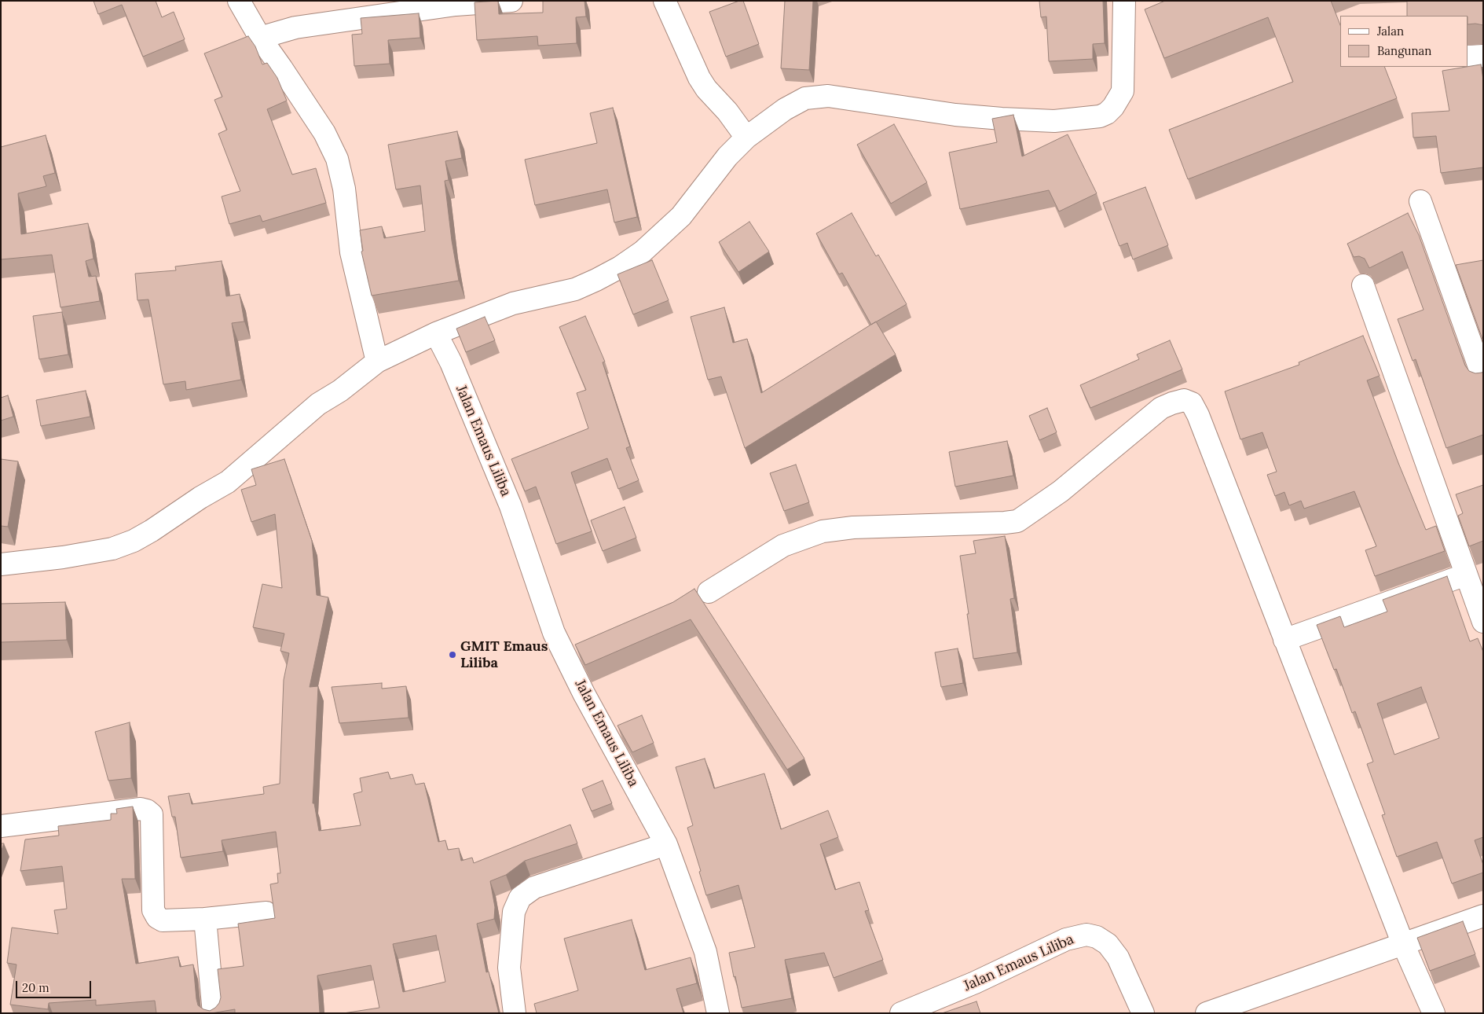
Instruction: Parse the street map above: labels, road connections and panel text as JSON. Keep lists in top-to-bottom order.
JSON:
{
  "streets": {
    "street": ["Jalan Emaus Liliba"]
  },
  "places": ["GMIT Emaus Liliba"],
  "legend": ["Jalan", "Bangunan"],
  "scale_bar": "20 m"
}
